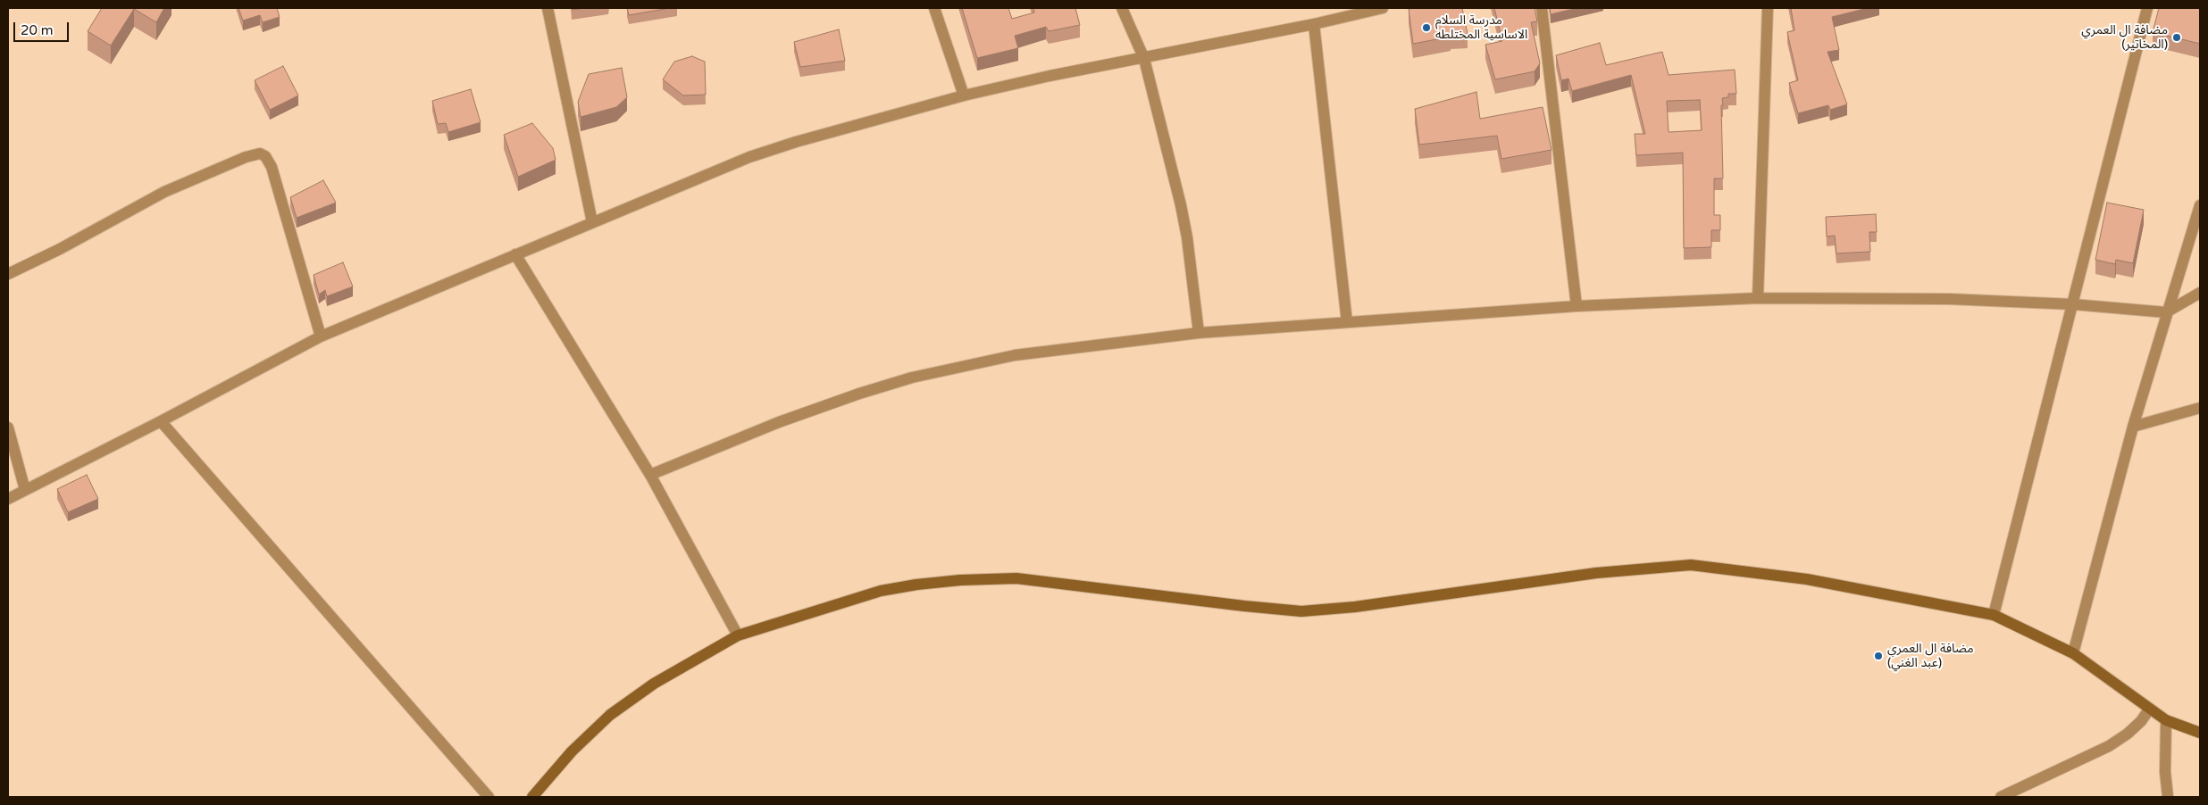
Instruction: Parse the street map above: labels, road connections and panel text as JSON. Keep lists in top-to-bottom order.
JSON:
{
  "places": ["مدرسة السلام الاساسية المختلطه", "مضافة ال العمري (المخاتير)", "مضافة ال العمري (عبد الغني)"],
  "scale_bar": "20 m"
}
